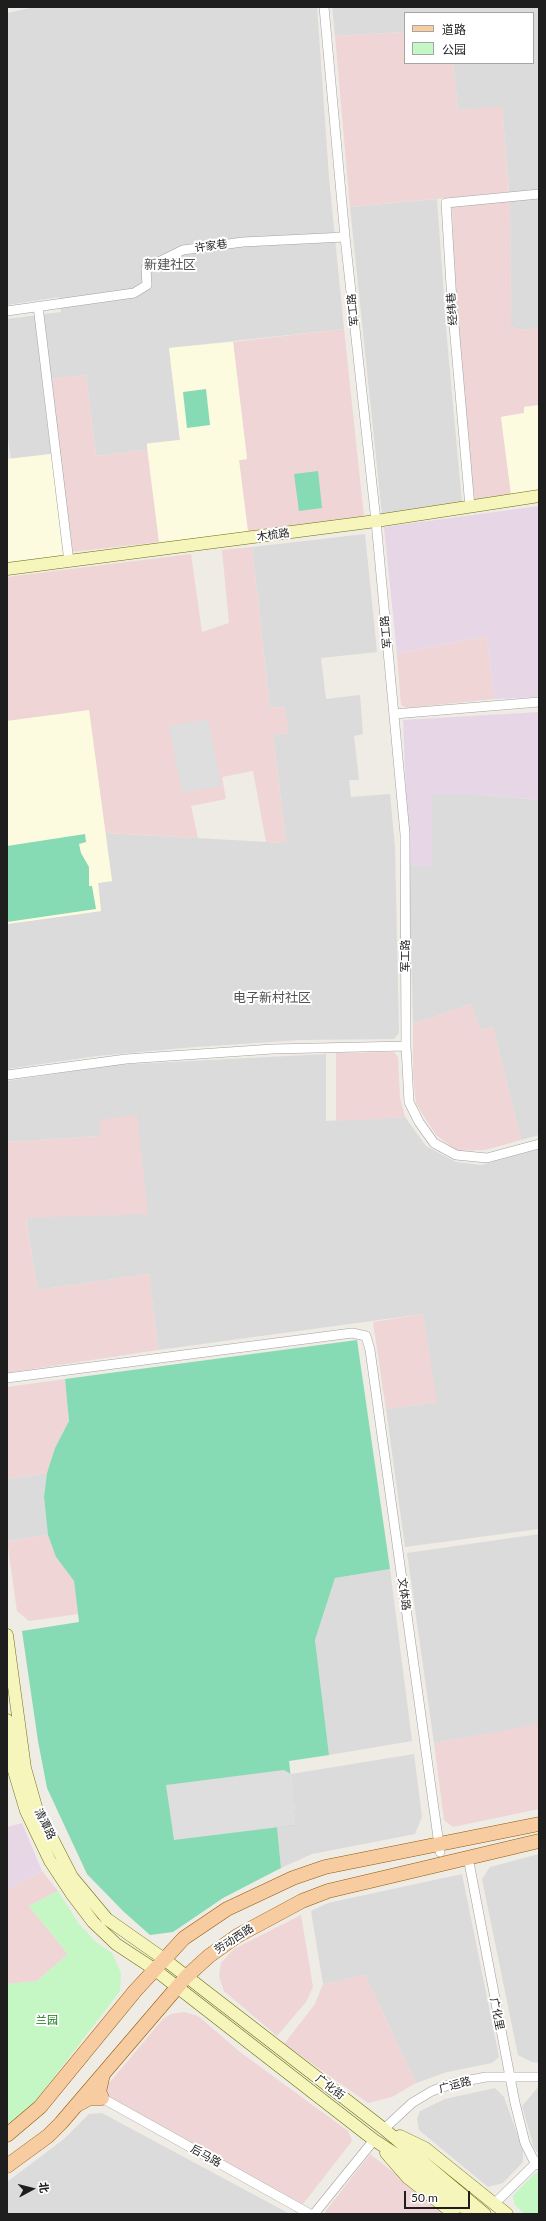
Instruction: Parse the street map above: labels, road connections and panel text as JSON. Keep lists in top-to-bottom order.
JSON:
{
  "streets": {
    "main road": [
      "木梳路",
      "清潭路",
      "劳动西路",
      "广化街"
    ],
    "street": [
      "许家巷",
      "经纬巷",
      "军工路",
      "文体路",
      "广化里",
      "广运路",
      "后马路"
    ]
  },
  "crossings": [
    ["许家巷", "军工路"],
    ["经纬巷", "木梳路"],
    ["军工路", "木梳路"],
    ["清潭路", "劳动西路"],
    ["清潭路", "广化街"],
    ["劳动西路", "广化里"],
    ["劳动西路", "广化街"],
    ["广化里", "广运路"],
    ["广运路", "广化街"]
  ],
  "districts": ["新建社区", "电子新村社区"],
  "parks": ["兰园"],
  "legend": ["道路", "公园"],
  "scale_bar": "50 m",
  "north": "right"
}
